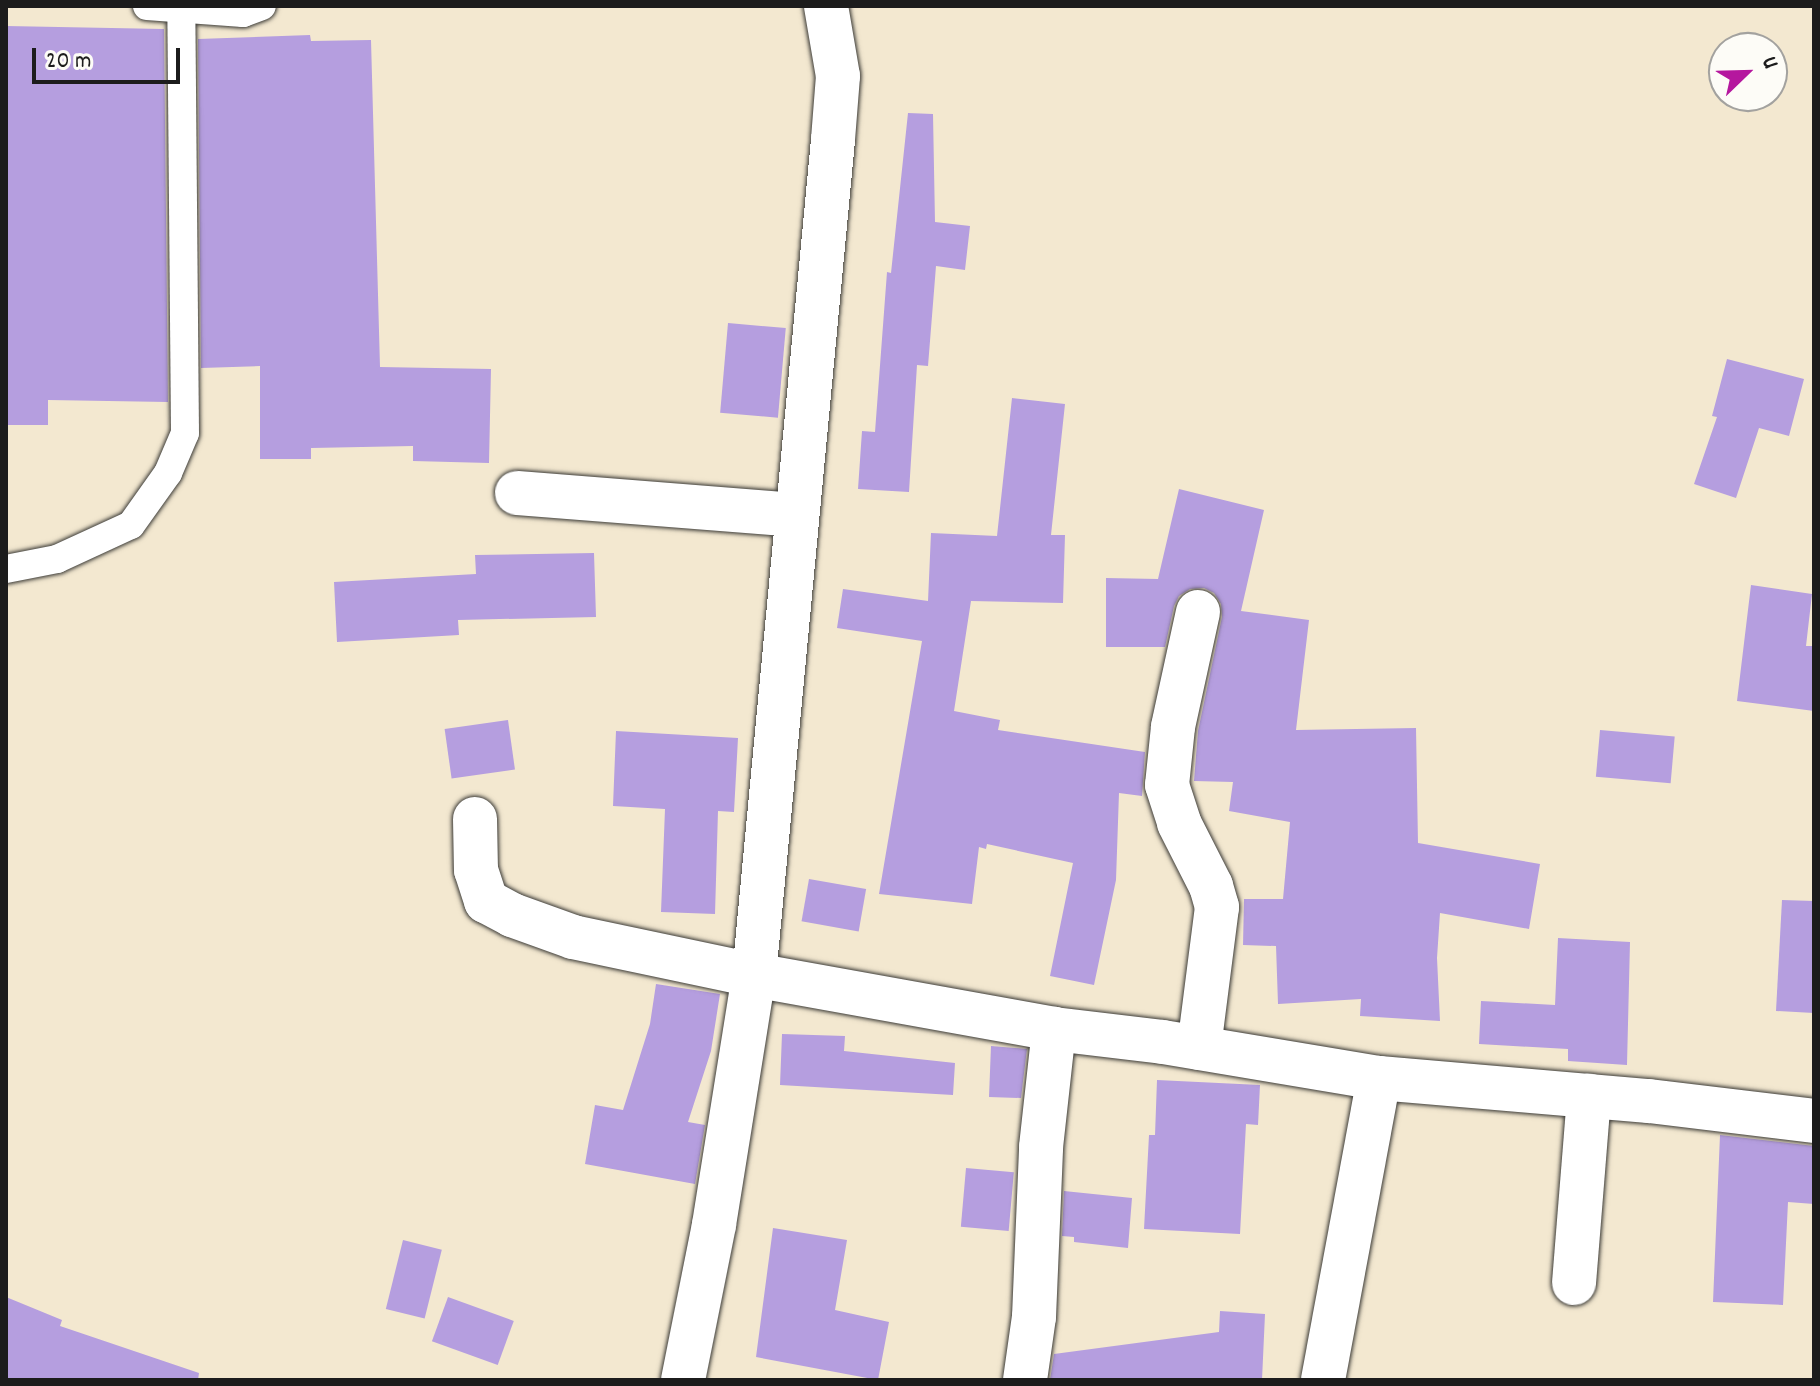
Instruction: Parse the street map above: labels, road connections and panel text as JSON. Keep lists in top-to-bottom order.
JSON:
{
  "scale_bar": "20 m",
  "north": "top right"
}
